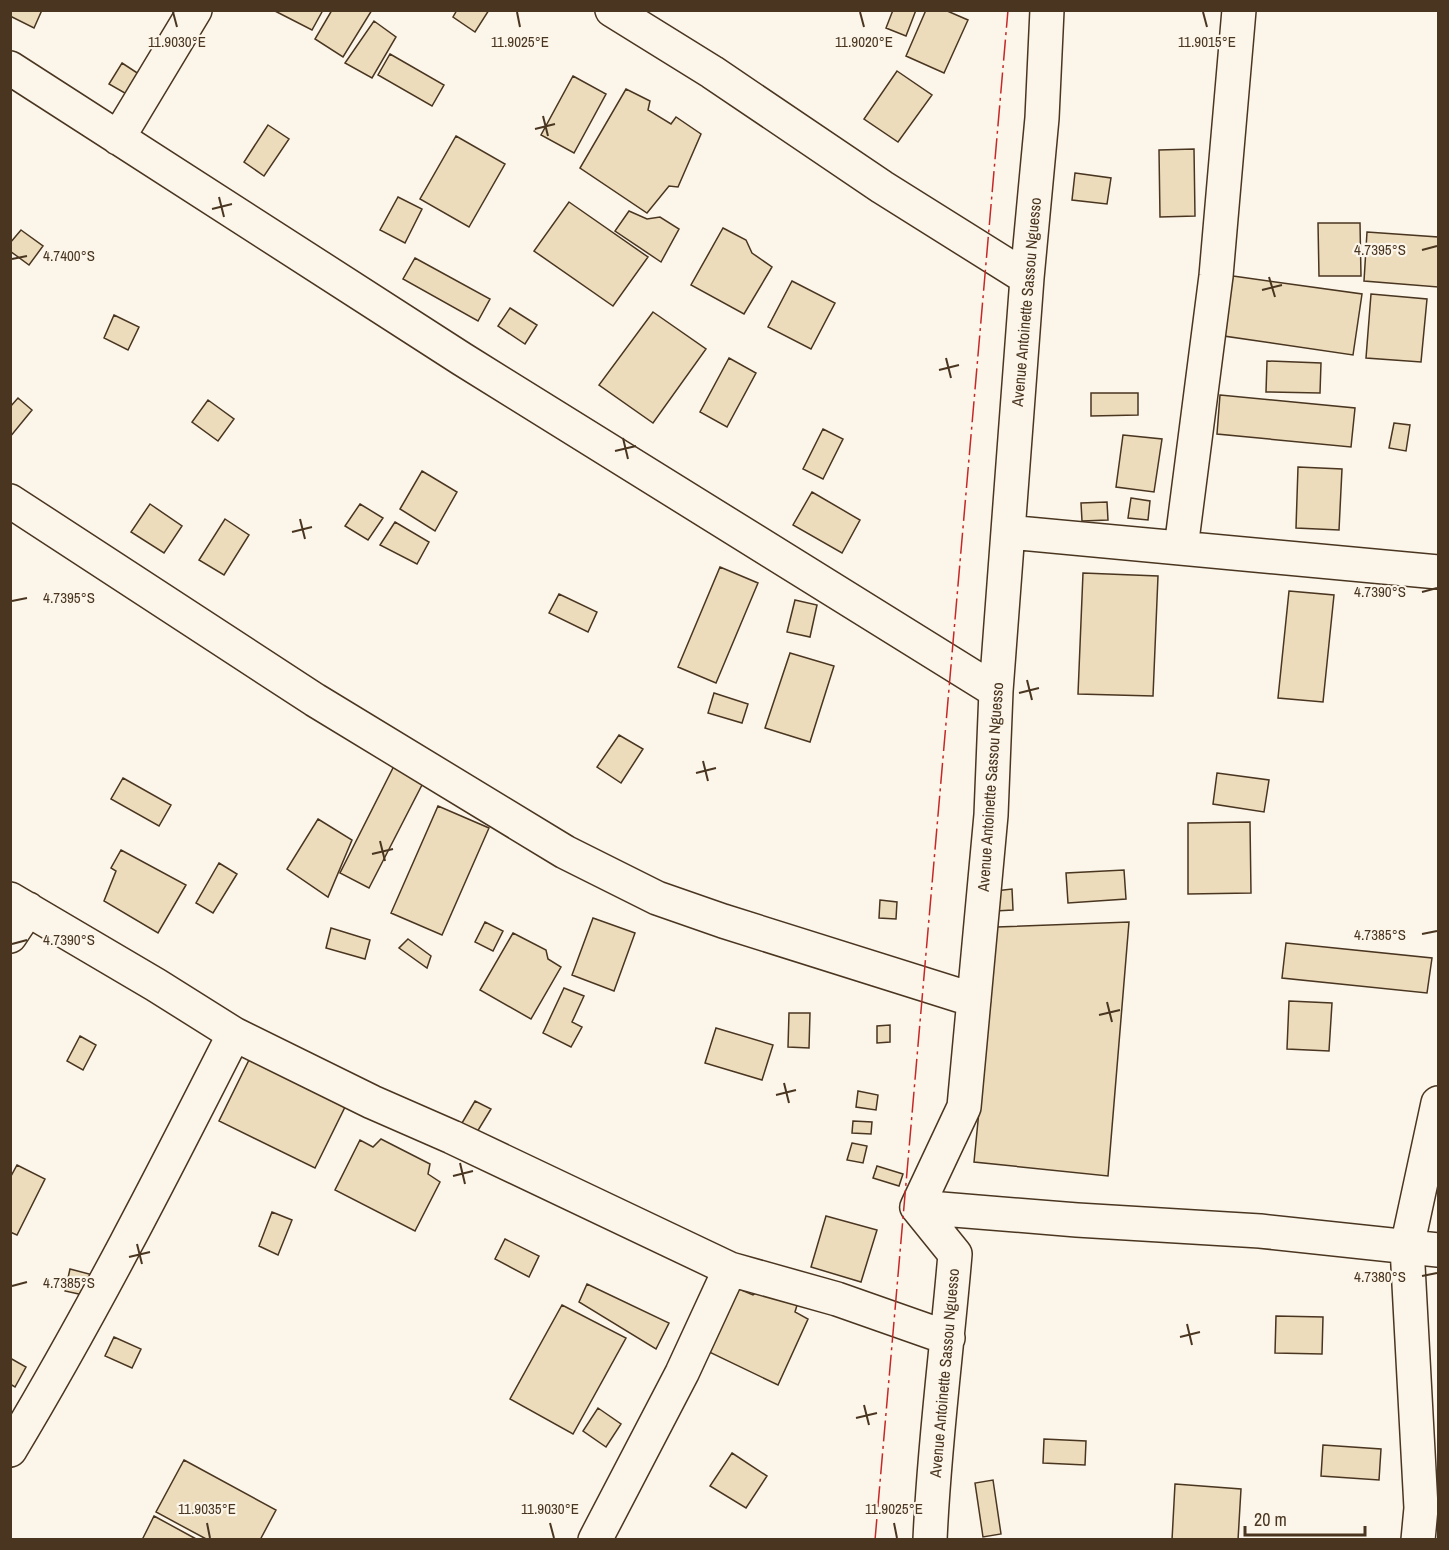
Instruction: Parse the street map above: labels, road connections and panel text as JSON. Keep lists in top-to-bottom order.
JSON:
{
  "streets": {
    "street": ["Avenue Antoinette Sassou Nguesso"]
  },
  "scale_bar": "20 m",
  "coordinates": [
    "11.9030°E",
    "11.9025°E",
    "11.9020°E",
    "11.9015°E",
    "4.7395°S",
    "4.7400°S",
    "4.7390°S",
    "4.7385°S",
    "4.7380°S",
    "11.9035°E"
  ]
}
